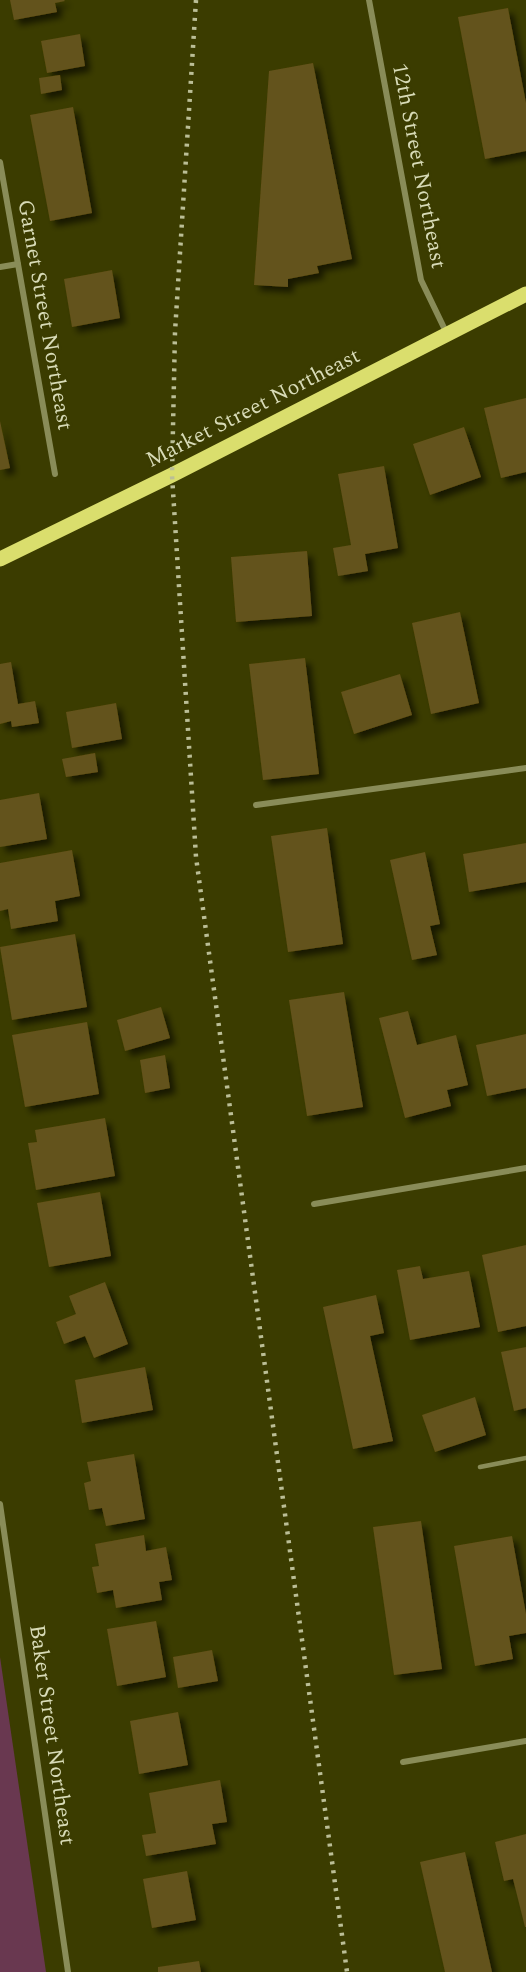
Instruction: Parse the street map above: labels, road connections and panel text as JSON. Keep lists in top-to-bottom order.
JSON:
{
  "streets": {
    "main road": ["Market Street Northeast"],
    "street": ["12th Street Northeast", "Garnet Street Northeast", "Baker Street Northeast"]
  },
  "crossings": [
    ["12th Street Northeast", "Market Street Northeast"]
  ]
}
